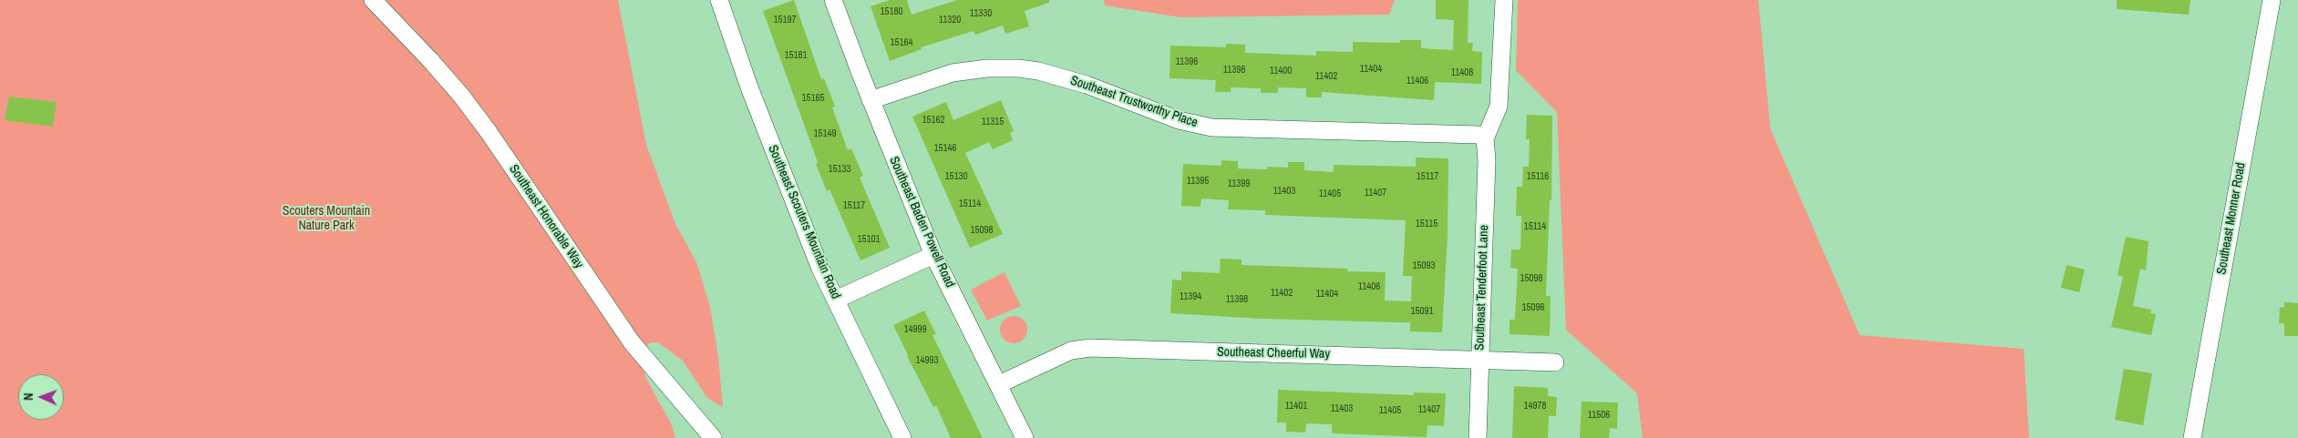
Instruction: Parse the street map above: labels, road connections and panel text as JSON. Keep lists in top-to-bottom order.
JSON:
{
  "streets": {
    "street": [
      "Southeast Trustworthy Place",
      "Southeast Honorable Way",
      "Southeast Monner Road",
      "Southeast Scouters Mountain Road",
      "Southeast Baden Powell Road",
      "Southeast Tenderfoot Lane",
      "Southeast Cheerful Way"
    ]
  },
  "crossings": [
    ["Southeast Trustworthy Place", "Southeast Baden Powell Road"],
    ["Southeast Trustworthy Place", "Southeast Tenderfoot Lane"],
    ["Southeast Baden Powell Road", "Southeast Cheerful Way"],
    ["Southeast Tenderfoot Lane", "Southeast Cheerful Way"]
  ],
  "parks": ["Scouters Mountain Nature Park"],
  "house_numbers": [
    "15180",
    "11330",
    "15197",
    "11320",
    "15164",
    "15181",
    "11396",
    "11404",
    "11398",
    "11400",
    "11408",
    "11402",
    "11406",
    "15165",
    "15162",
    "11315",
    "15149",
    "15146",
    "15133",
    "15130",
    "15117",
    "15116",
    "11395",
    "11399",
    "11403",
    "11407",
    "11405",
    "15114",
    "15117",
    "15115",
    "15114",
    "15098",
    "15101",
    "15093",
    "15098",
    "11406",
    "11402",
    "11404",
    "11394",
    "11398",
    "15096",
    "15091",
    "14999",
    "14993",
    "11401",
    "14978",
    "11403",
    "11407",
    "11405",
    "11506"
  ],
  "north": "left"
}
